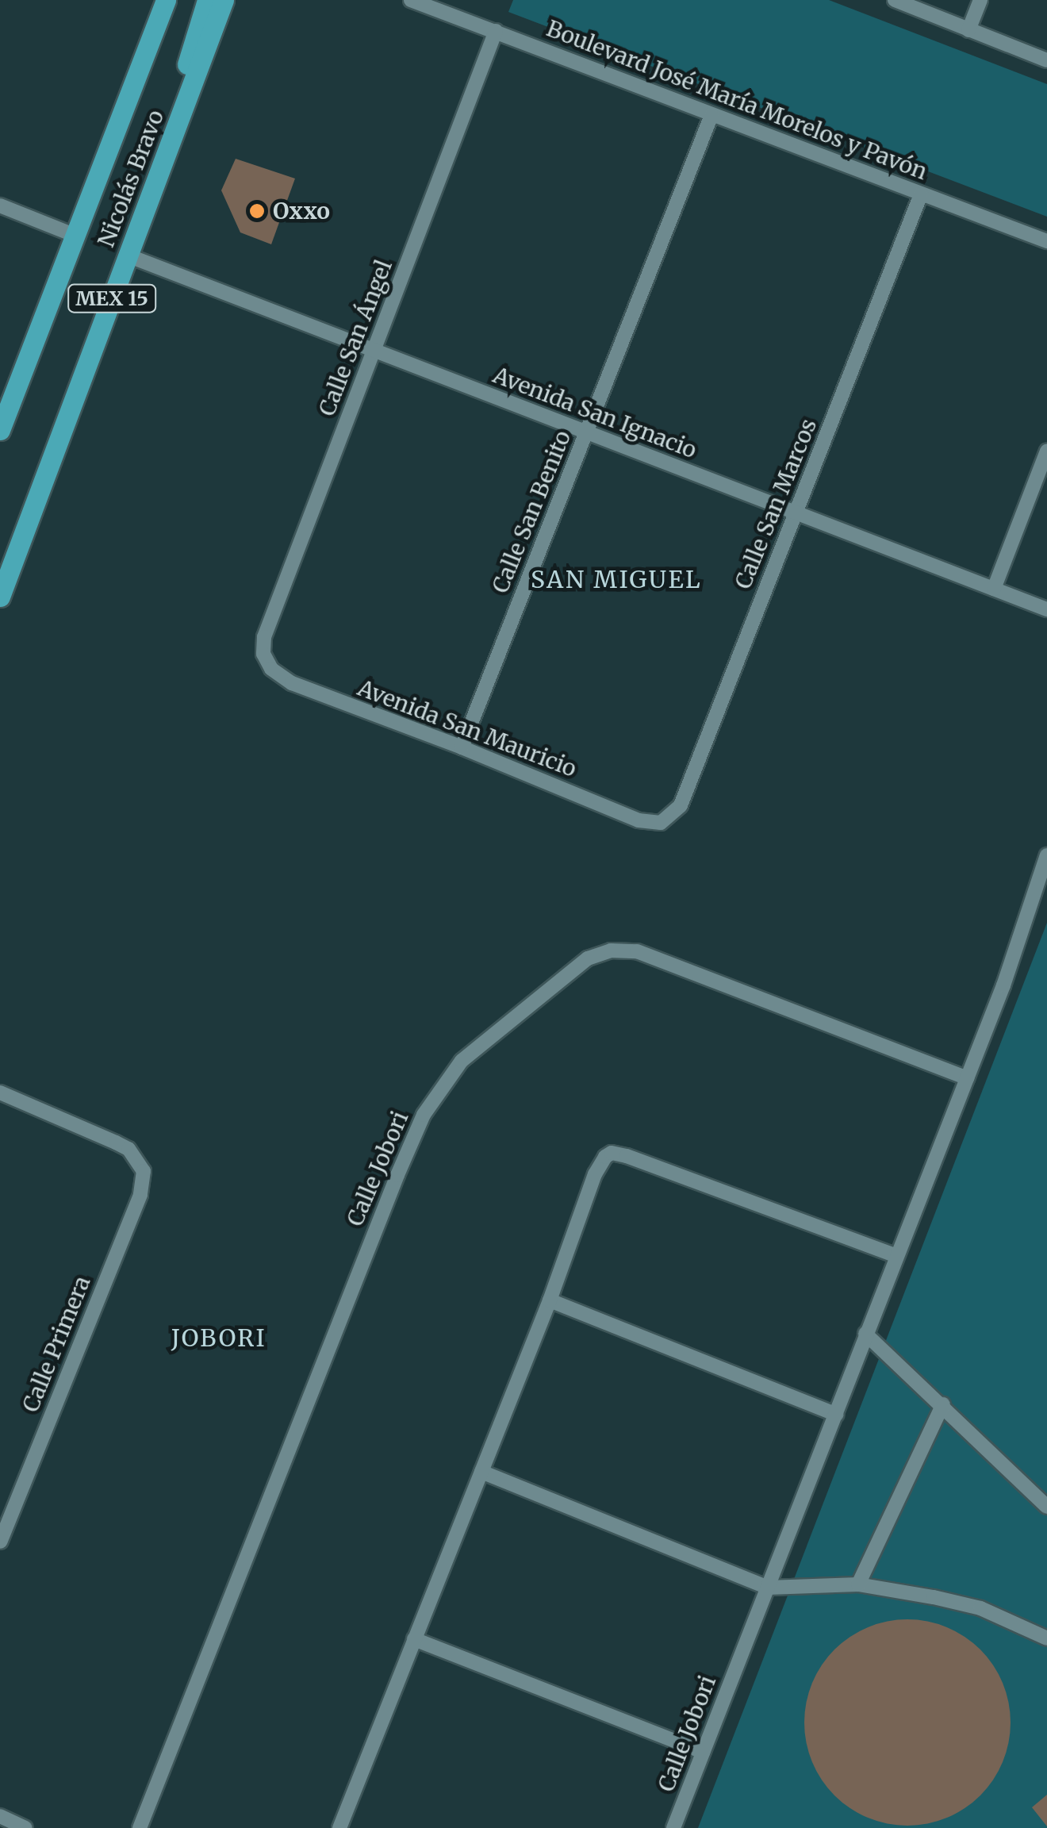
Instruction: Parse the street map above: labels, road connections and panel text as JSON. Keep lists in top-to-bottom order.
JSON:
{
  "streets": {
    "main road": ["Nicolás Bravo", "MEX 15"],
    "street": [
      "Boulevard José María Morelos y Pavón",
      "Calle San Ángel",
      "Avenida San Ignacio",
      "Calle San Marcos",
      "Calle San Benito",
      "Avenida San Mauricio",
      "Calle Jobori",
      "Calle Primera"
    ]
  },
  "crossings": [
    ["Boulevard José María Morelos y Pavón", "Calle San Ángel"],
    ["Boulevard José María Morelos y Pavón", "Calle San Marcos"],
    ["Boulevard José María Morelos y Pavón", "Calle San Benito"],
    ["Nicolás Bravo", "Avenida San Ignacio"],
    ["Calle San Ángel", "Avenida San Ignacio"],
    ["Calle San Ángel", "Avenida San Mauricio"],
    ["Avenida San Ignacio", "Calle San Marcos"],
    ["Avenida San Ignacio", "Calle San Benito"],
    ["Calle San Marcos", "Avenida San Mauricio"],
    ["Calle San Benito", "Avenida San Mauricio"]
  ],
  "districts": ["SAN MIGUEL", "JOBORI"],
  "places": ["Oxxo"]
}
